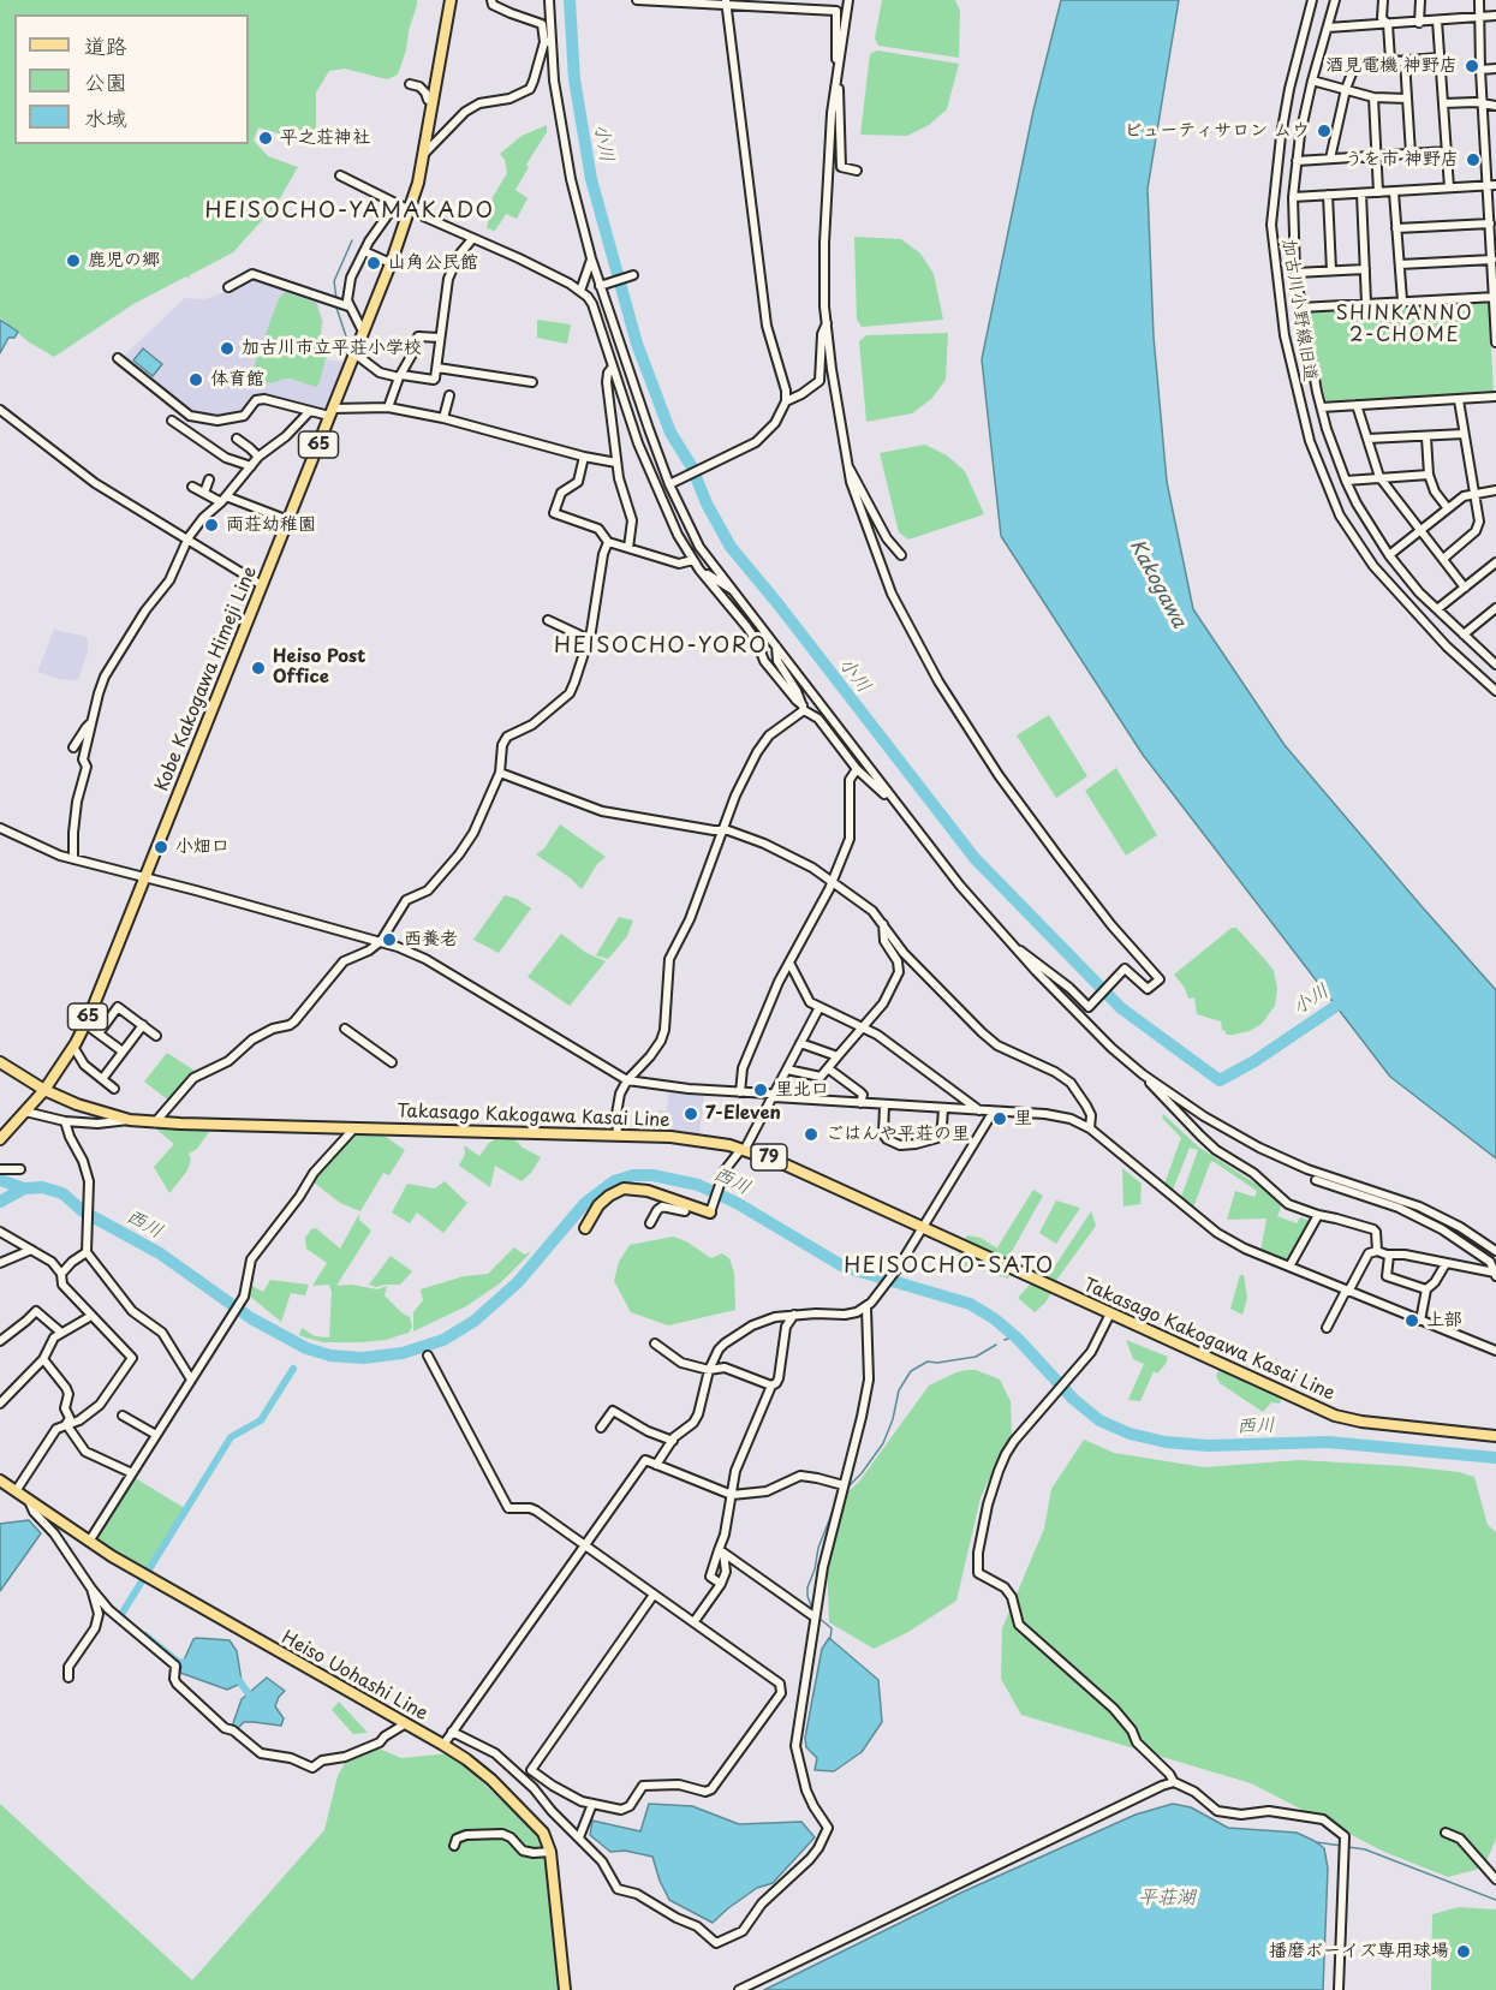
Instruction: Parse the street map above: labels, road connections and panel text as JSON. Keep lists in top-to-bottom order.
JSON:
{
  "streets": {
    "main road": [
      "65",
      "Kobe Kakogawa Himeji Line",
      "Takasago Kakogawa Kasai Line",
      "79",
      "Heiso Uohashi Line"
    ],
    "street": ["加古川小野線旧道"]
  },
  "crossings": [
    ["Kobe Kakogawa Himeji Line", "Takasago Kakogawa Kasai Line"]
  ],
  "districts": [
    "HEISOCHO-YAMAKADO",
    "SHINKANNO 2-CHOME",
    "HEISOCHO-YORO",
    "HEISOCHO-SATO"
  ],
  "water": [
    "小川",
    "Kakogawa",
    "西川",
    "平荘湖"
  ],
  "places": [
    "酒見電機 神野店",
    "ビューティサロン ムウ",
    "平之荘神社",
    "うを市 神野店",
    "鹿児の郷",
    "山角公民館",
    "加古川市立平荘小学校",
    "体育館",
    "両荘幼稚園",
    "Heiso Post Office",
    "小畑口",
    "西養老",
    "里北口",
    "7-Eleven",
    "里",
    "ごはんや平荘の里",
    "上部",
    "播磨ボーイズ専用球場"
  ],
  "legend": ["道路", "公園", "水域"]
}
